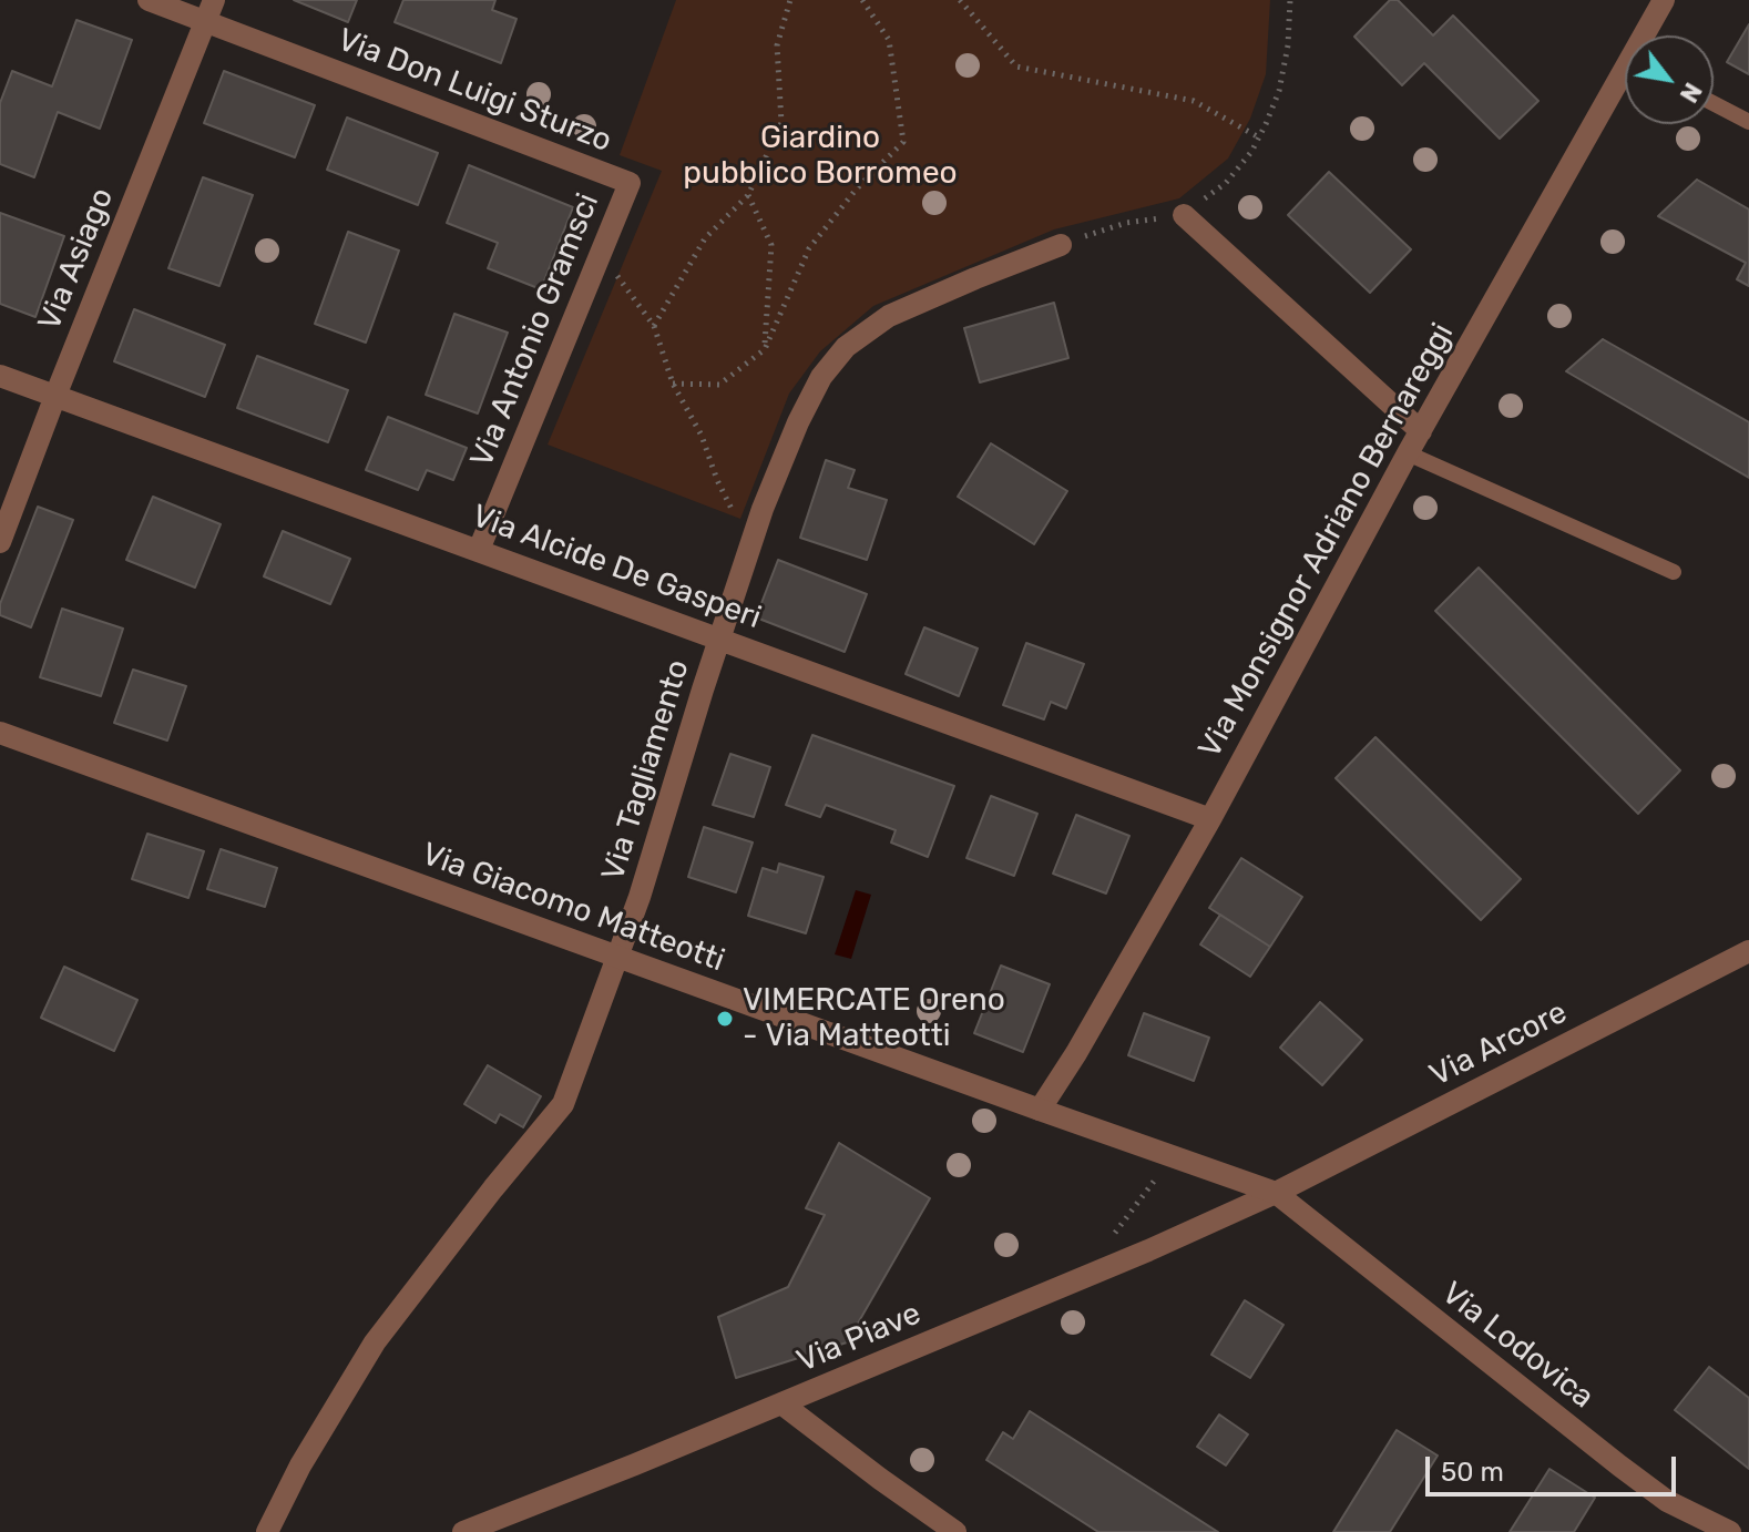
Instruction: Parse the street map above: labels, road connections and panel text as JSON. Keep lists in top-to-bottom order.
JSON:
{
  "streets": {
    "street": [
      "Via Don Luigi Sturzo",
      "Via Asiago",
      "Via Antonio Gramsci",
      "Via Monsignor Adriano Bernareggi",
      "Via Alcide De Gasperi",
      "Via Tagliamento",
      "Via Giacomo Matteotti",
      "Via Arcore",
      "Via Piave",
      "Via Lodovica"
    ]
  },
  "crossings": [
    ["Via Don Luigi Sturzo", "Via Asiago"],
    ["Via Don Luigi Sturzo", "Via Antonio Gramsci"],
    ["Via Asiago", "Via Alcide De Gasperi"],
    ["Via Antonio Gramsci", "Via Alcide De Gasperi"],
    ["Via Monsignor Adriano Bernareggi", "Via Alcide De Gasperi"],
    ["Via Monsignor Adriano Bernareggi", "Via Giacomo Matteotti"],
    ["Via Alcide De Gasperi", "Via Tagliamento"],
    ["Via Tagliamento", "Via Giacomo Matteotti"],
    ["Via Giacomo Matteotti", "Via Arcore"],
    ["Via Giacomo Matteotti", "Via Piave"],
    ["Via Giacomo Matteotti", "Via Lodovica"],
    ["Via Arcore", "Via Piave"],
    ["Via Arcore", "Via Lodovica"],
    ["Via Piave", "Via Lodovica"]
  ],
  "parks": ["Giardino pubblico Borromeo"],
  "places": ["VIMERCATE Oreno - Via Matteotti"],
  "scale_bar": "50 m",
  "north": "bottom right"
}
